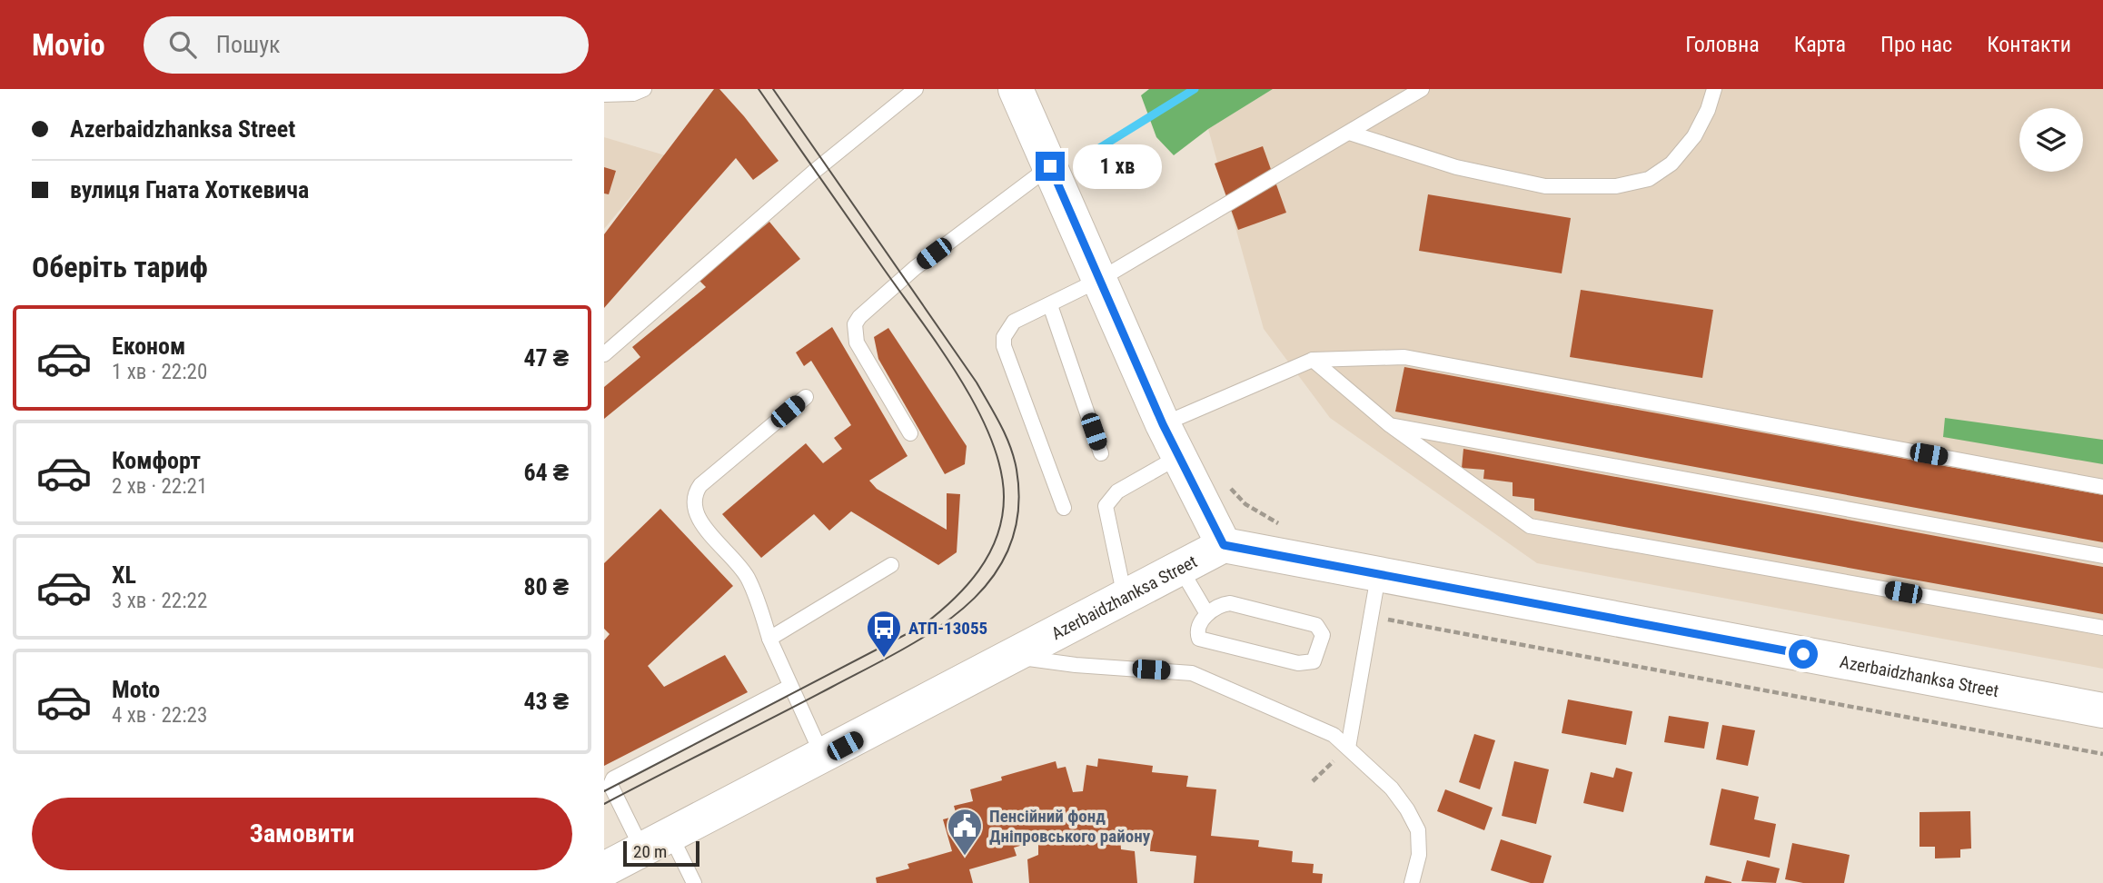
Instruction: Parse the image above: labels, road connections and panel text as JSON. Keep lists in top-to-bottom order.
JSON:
{
  "streets": {
    "street": ["Azerbaidzhanksa Street"]
  },
  "places": {
    "bus stop": ["АТП-13055"],
    "public building": ["Пенсійний фонд Дніпровського району"]
  },
  "scale_bar": "20 m",
  "page": {
    "header": "Movio",
    "search": "Пошук",
    "nav": [
      "Головна",
      "Карта",
      "Про нас",
      "Контакти"
    ],
    "banner": ["Azerbaidzhanksa Street", "вулиця Гната Хоткевича"],
    "bubble": "1 хв",
    "heading": "Оберіть тариф",
    "list": [
      {
        "name": "Економ",
        "note": "1 хв · 22:20",
        "value": "47 ₴"
      },
      {
        "name": "Комфорт",
        "note": "2 хв · 22:21",
        "value": "64 ₴"
      },
      {
        "name": "XL",
        "note": "3 хв · 22:22",
        "value": "80 ₴"
      },
      {
        "name": "Moto",
        "note": "4 хв · 22:23",
        "value": "43 ₴"
      }
    ],
    "buttons": "Замовити",
    "scale": "20 m"
  }
}
